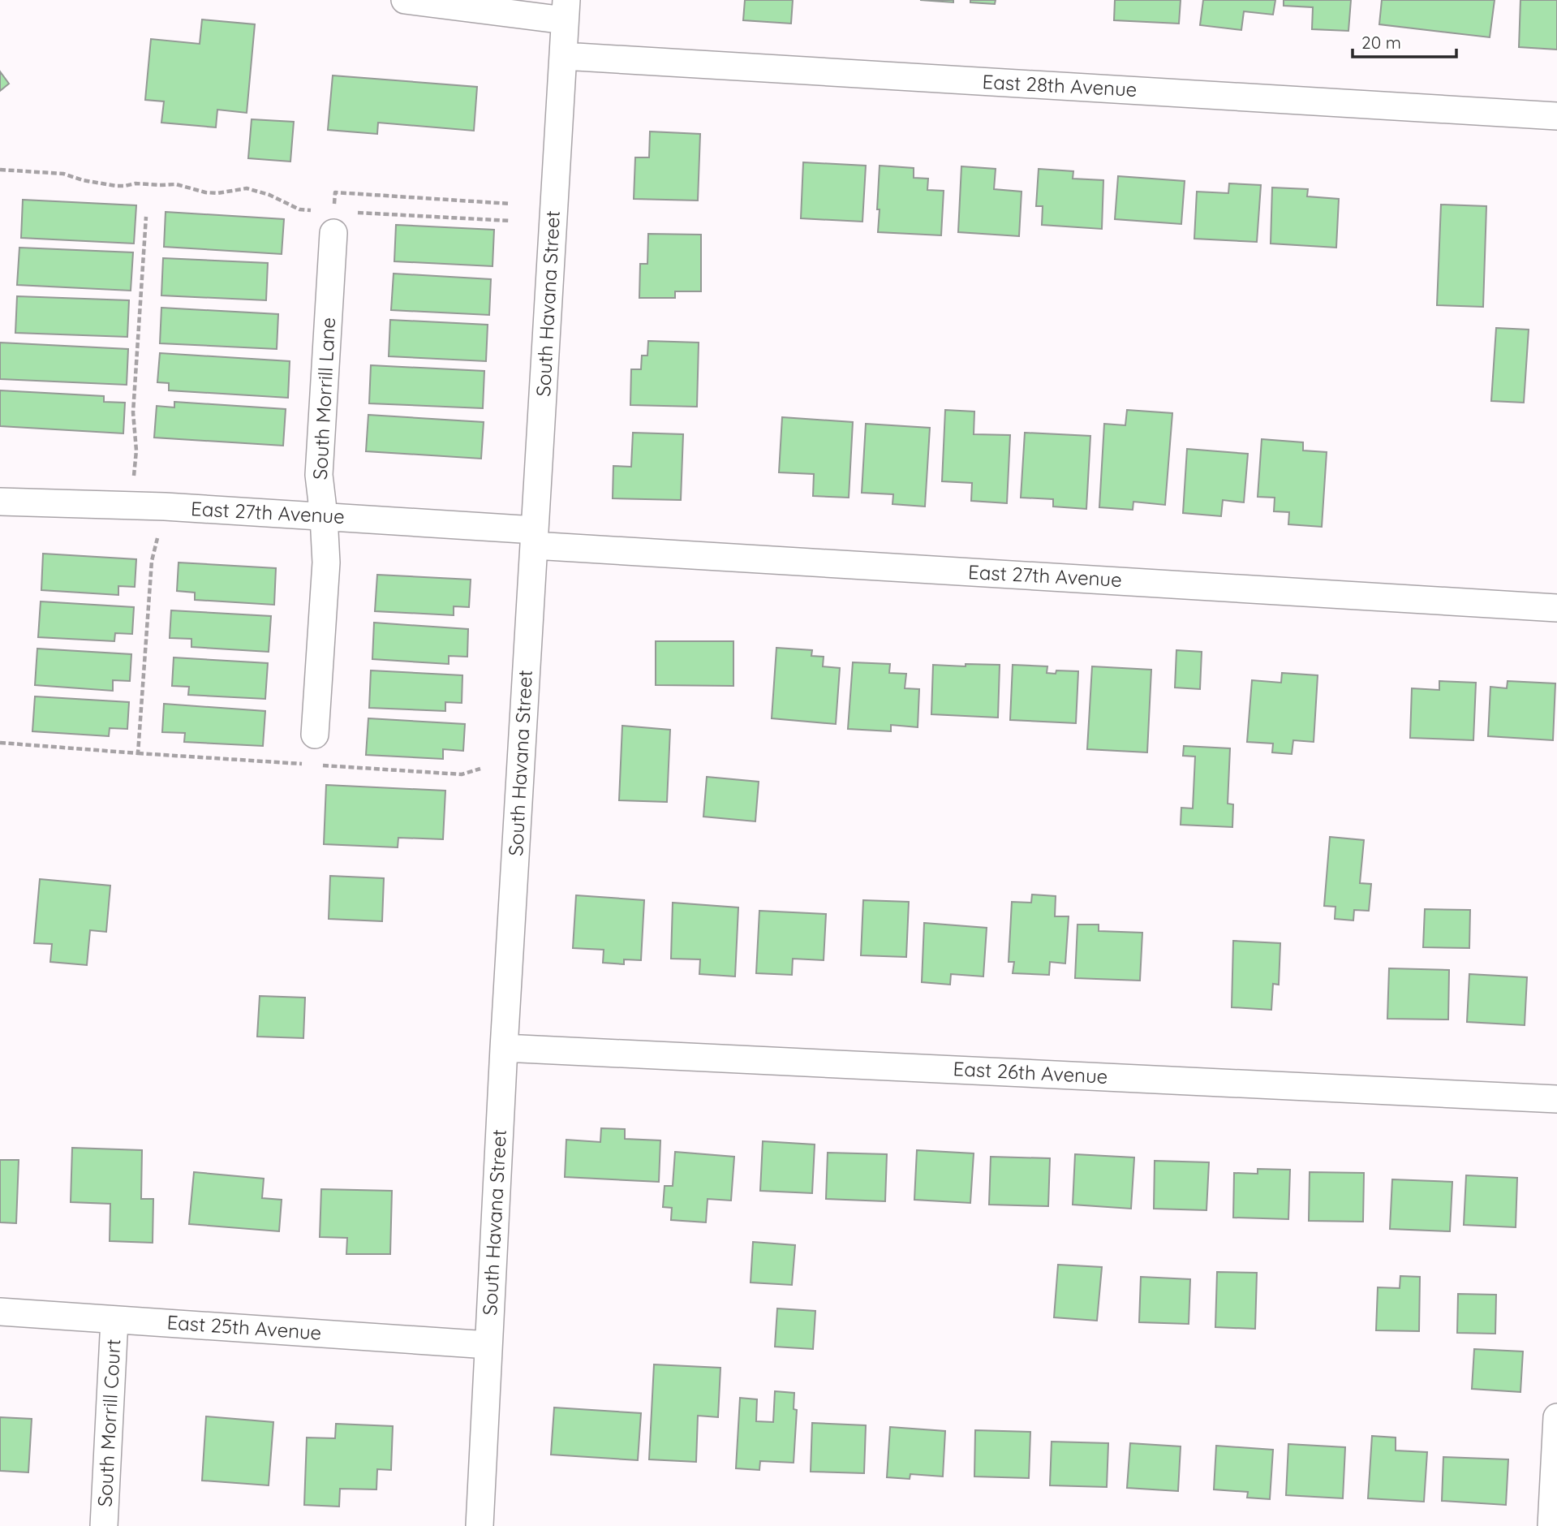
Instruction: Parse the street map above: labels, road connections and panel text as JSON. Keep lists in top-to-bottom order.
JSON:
{
  "streets": {
    "street": [
      "East 28th Avenue",
      "South Havana Street",
      "South Morrill Lane",
      "East 27th Avenue",
      "East 26th Avenue",
      "East 25th Avenue",
      "South Morrill Court"
    ]
  },
  "crossings": [
    ["East 28th Avenue", "South Havana Street"],
    ["South Havana Street", "East 27th Avenue"],
    ["South Havana Street", "East 26th Avenue"],
    ["South Havana Street", "East 25th Avenue"],
    ["South Morrill Lane", "East 27th Avenue"],
    ["East 25th Avenue", "South Morrill Court"]
  ],
  "scale_bar": "20 m"
}
